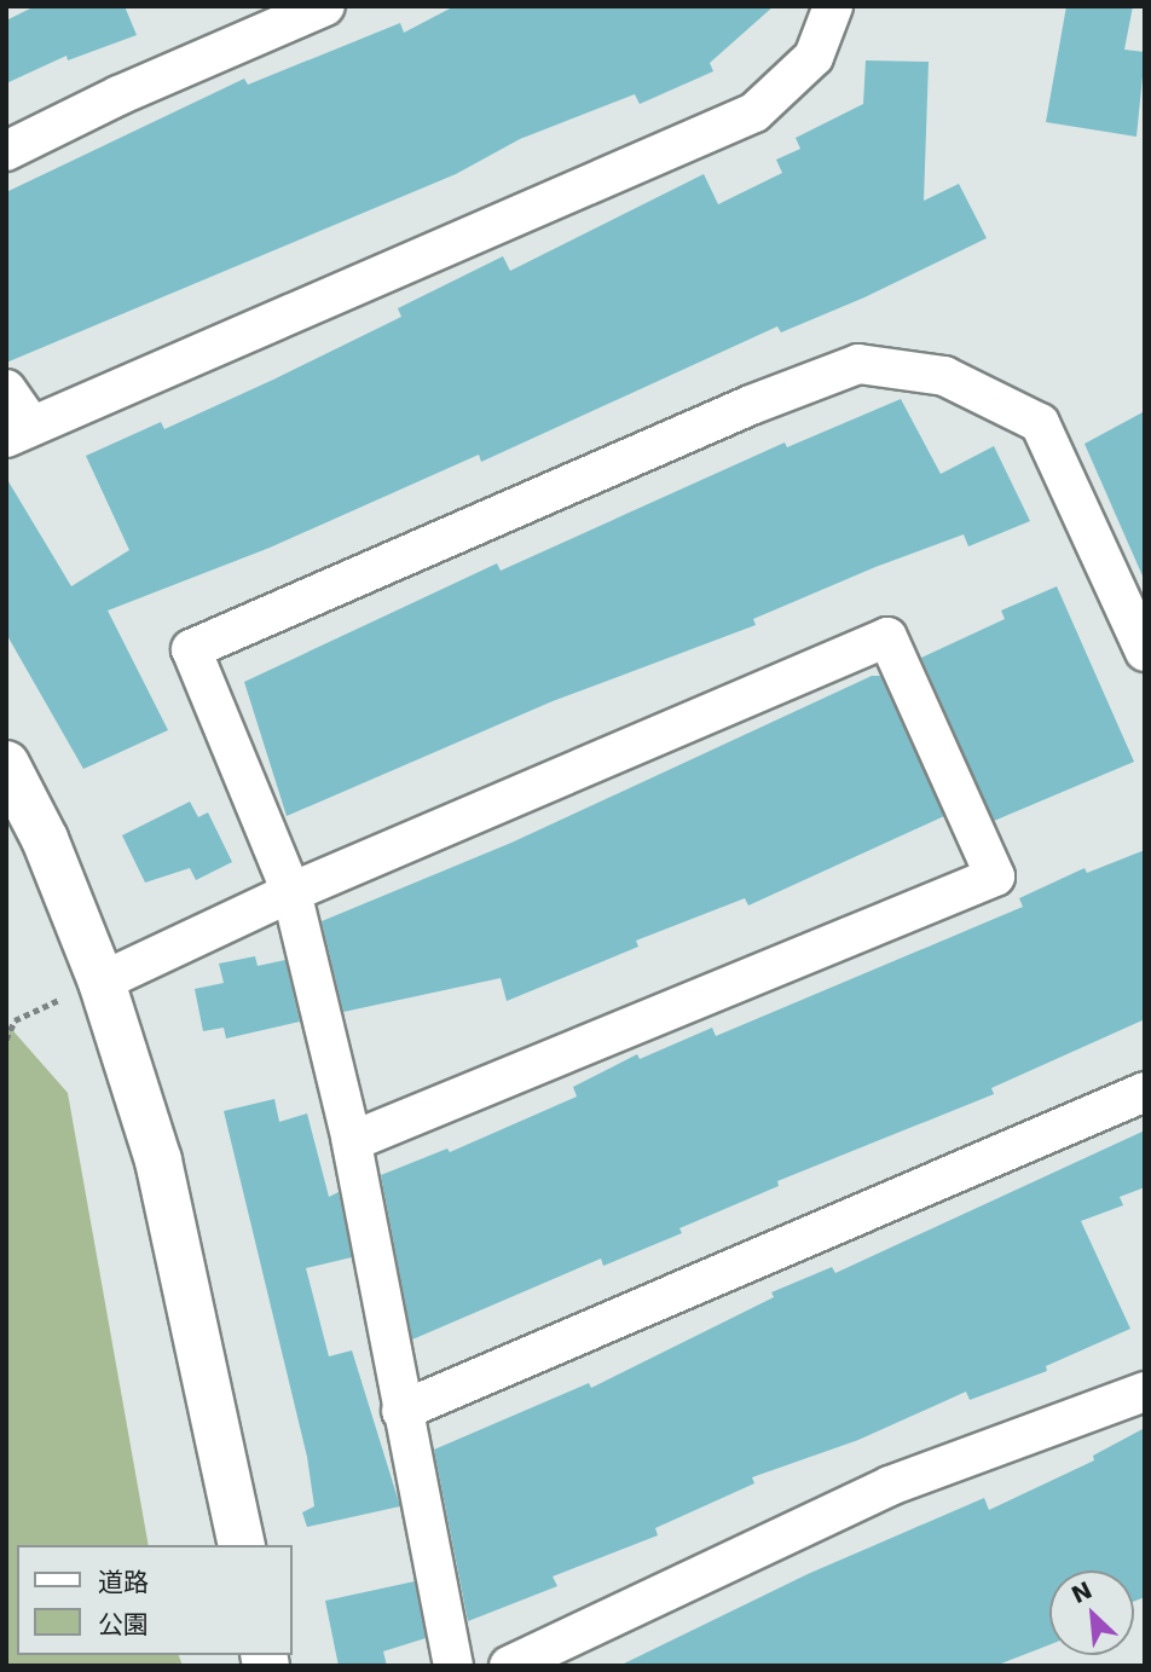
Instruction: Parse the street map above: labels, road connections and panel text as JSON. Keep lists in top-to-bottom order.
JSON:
{
  "legend": ["道路", "公園"],
  "north": "top left"
}
